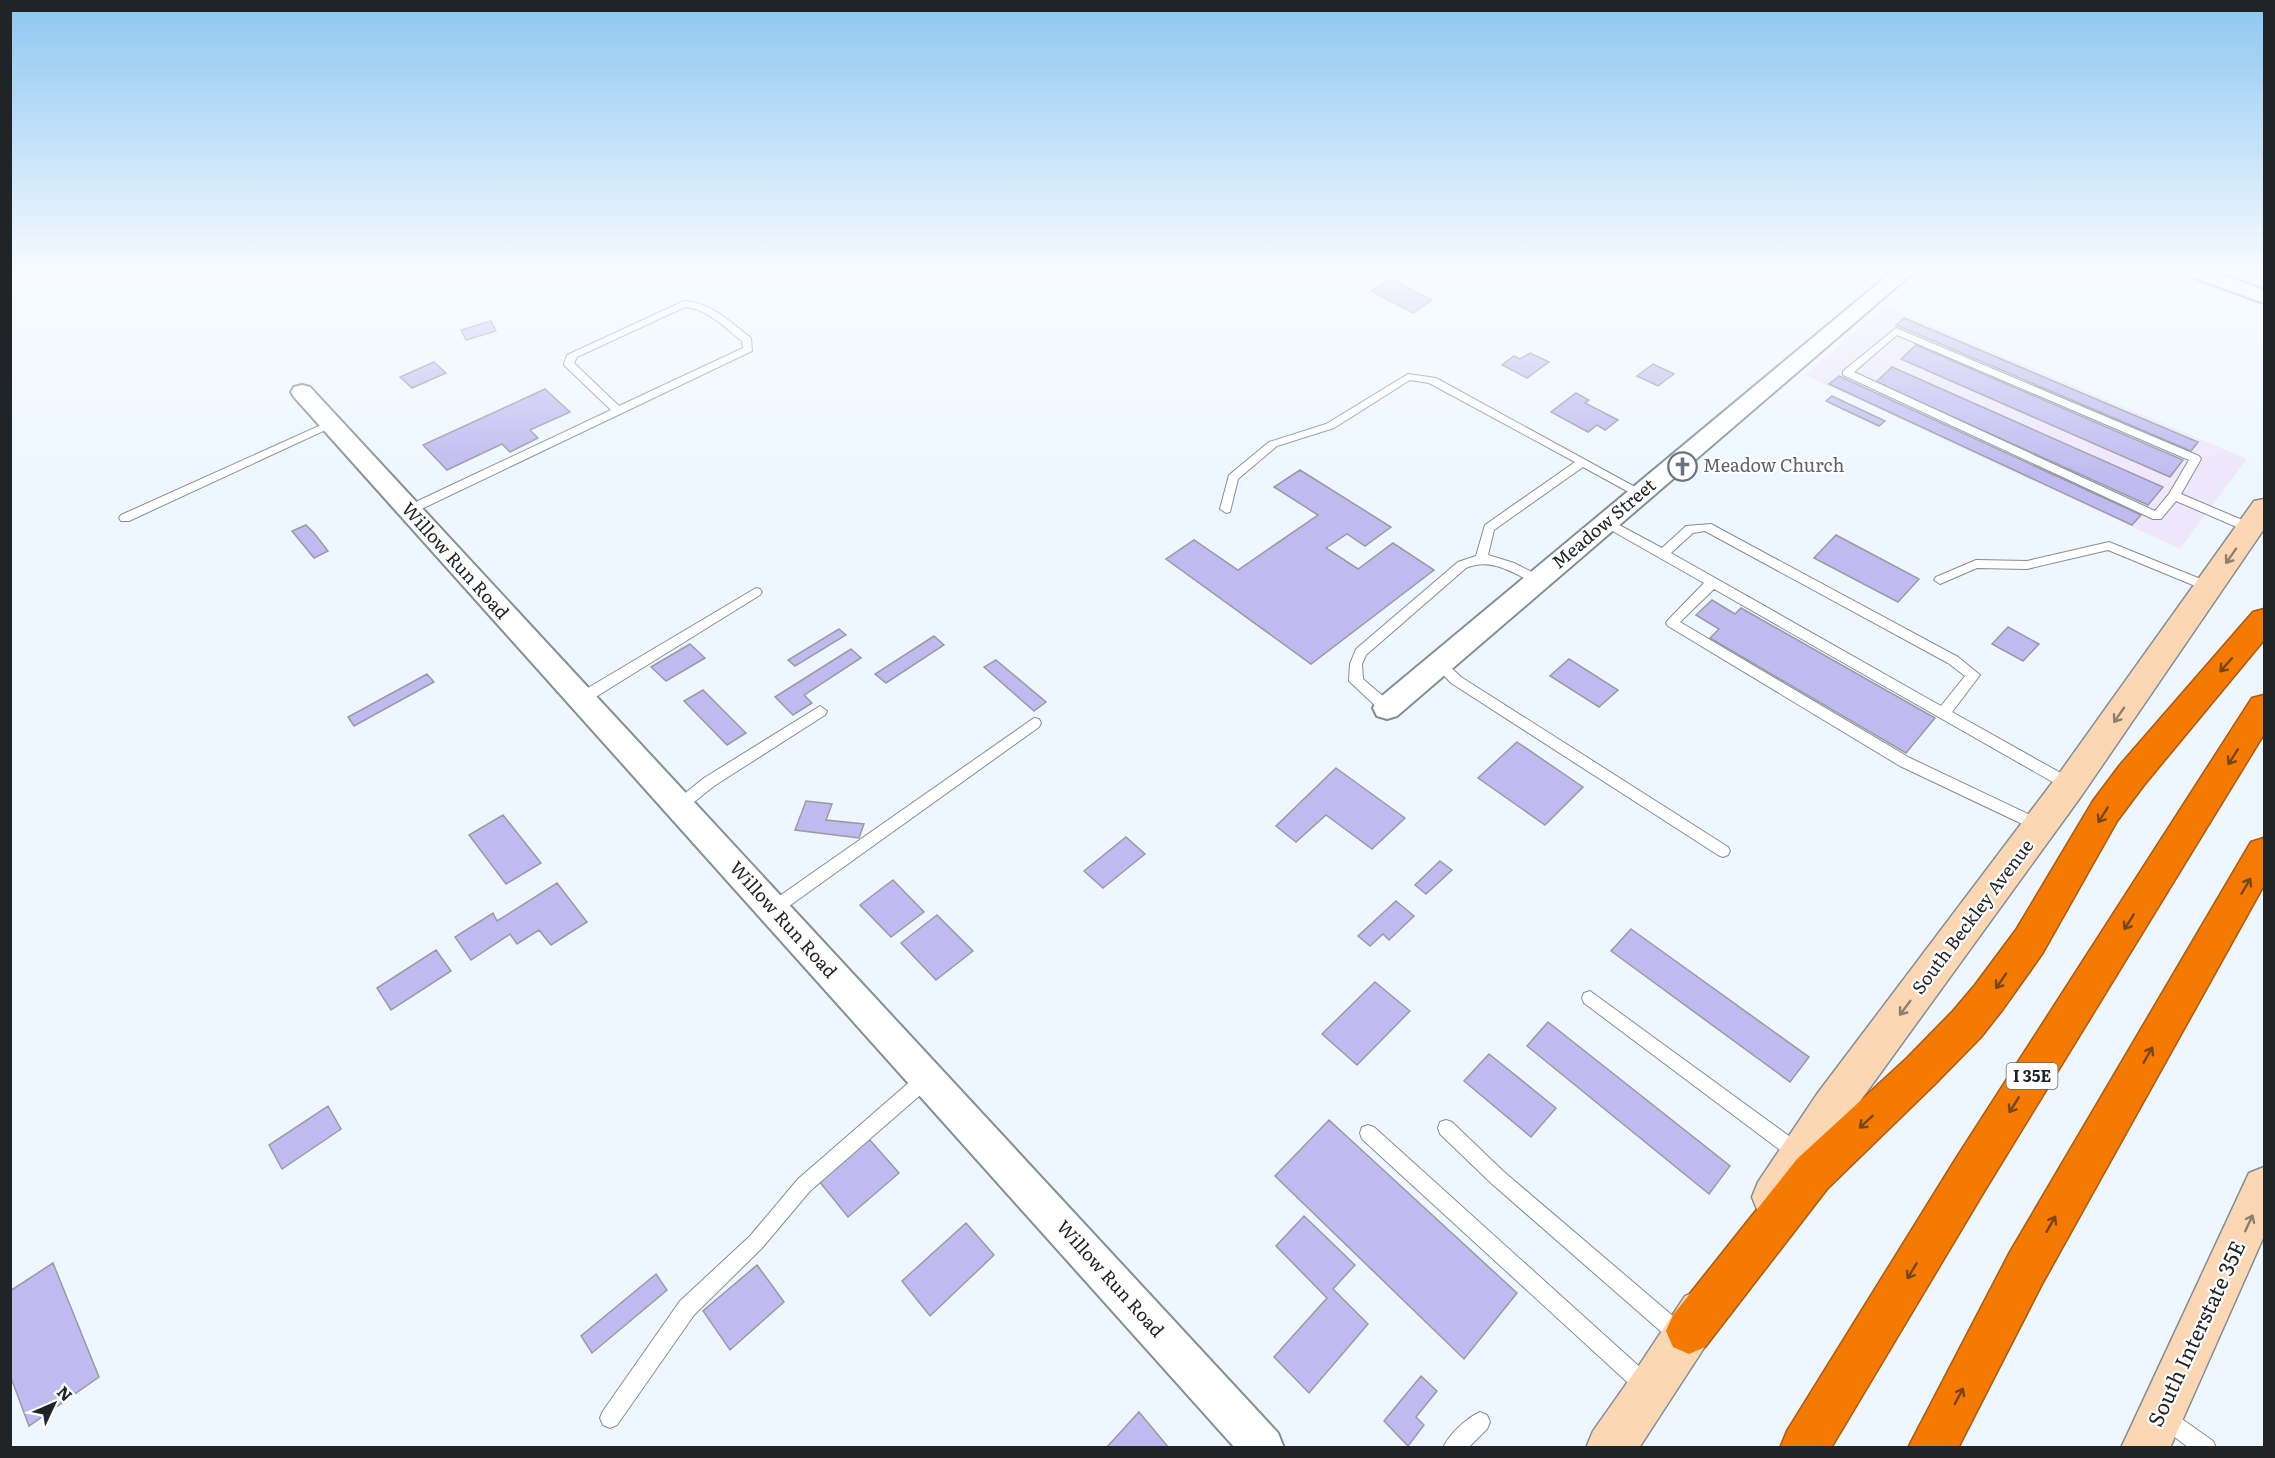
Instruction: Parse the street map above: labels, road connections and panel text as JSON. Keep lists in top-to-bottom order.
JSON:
{
  "streets": {
    "highway": ["I 35E"],
    "main road": ["South Beckley Avenue", "South Interstate 35E"],
    "street": ["Meadow Street", "Willow Run Road"]
  },
  "one_way": ["South Beckley Avenue", "South Interstate 35E"],
  "places": {
    "church": ["Meadow Church"]
  },
  "north": "top right"
}
